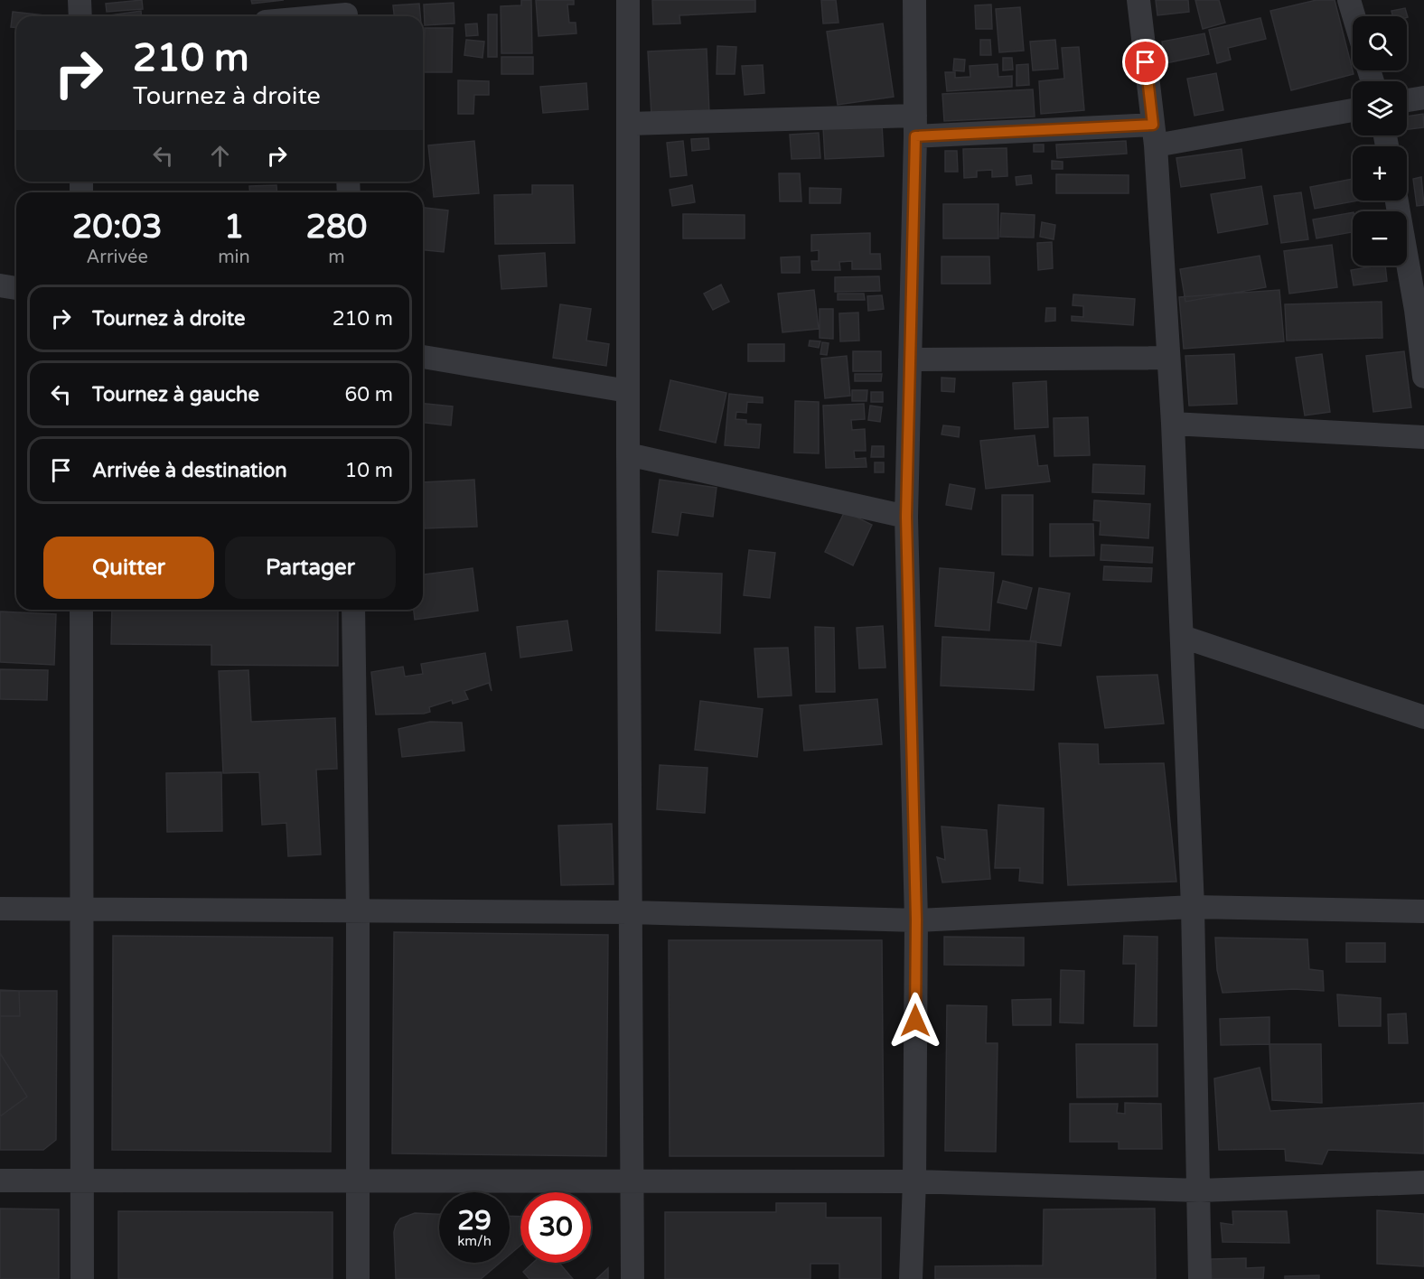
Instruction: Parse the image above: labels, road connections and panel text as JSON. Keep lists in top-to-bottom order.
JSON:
{
  "page": {
    "map_buttons": ["+", "−"],
    "turn": ["210 m", "Tournez à droite"],
    "eta": [
      "20:03",
      "Arrivée",
      "1",
      "min",
      "280",
      "m"
    ],
    "list": [
      {
        "name": "Tournez à droite",
        "value": "210 m"
      },
      {
        "name": "Tournez à gauche",
        "value": "60 m"
      },
      {
        "name": "Arrivée à destination",
        "value": "10 m"
      }
    ],
    "buttons": ["Quitter", "Partager"],
    "speed": "29 km/h",
    "limit": "30"
  }
}
